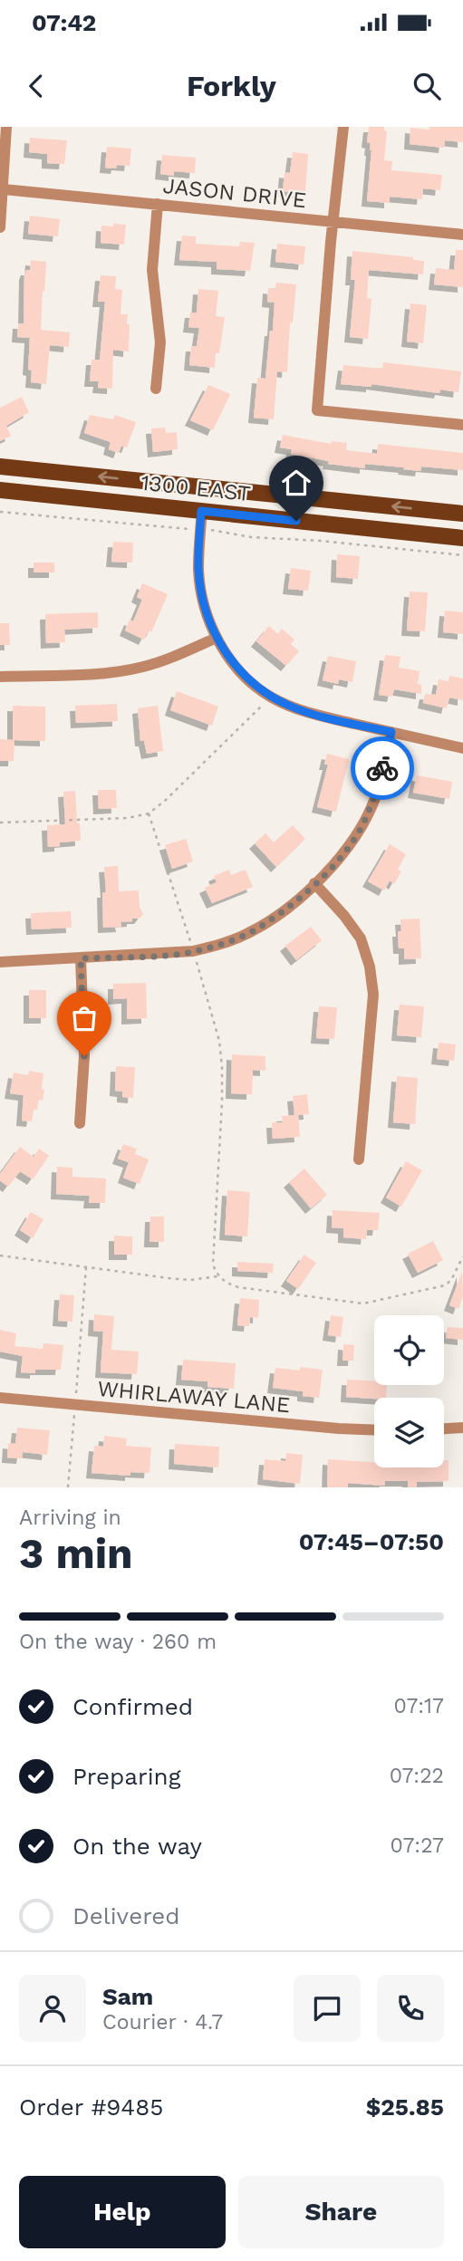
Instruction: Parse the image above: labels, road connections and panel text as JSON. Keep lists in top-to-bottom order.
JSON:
{
  "streets": {
    "main road": ["1300 EAST"],
    "street": ["JASON DRIVE", "WHIRLAWAY LANE"]
  },
  "page": {
    "status": "07:42",
    "header": "Forkly",
    "heading": ["3 min", "Arriving in", "07:45–07:50"],
    "panel": [
      "Sam",
      "Courier · 4.7",
      "Order #9485",
      "$25.85"
    ],
    "bar": "On the way · 260 m",
    "list": [
      ["Confirmed", "07:17"],
      ["Preparing", "07:22"],
      ["On the way", "07:27"],
      "Delivered"
    ],
    "buttons": ["Help", "Share"]
  }
}
